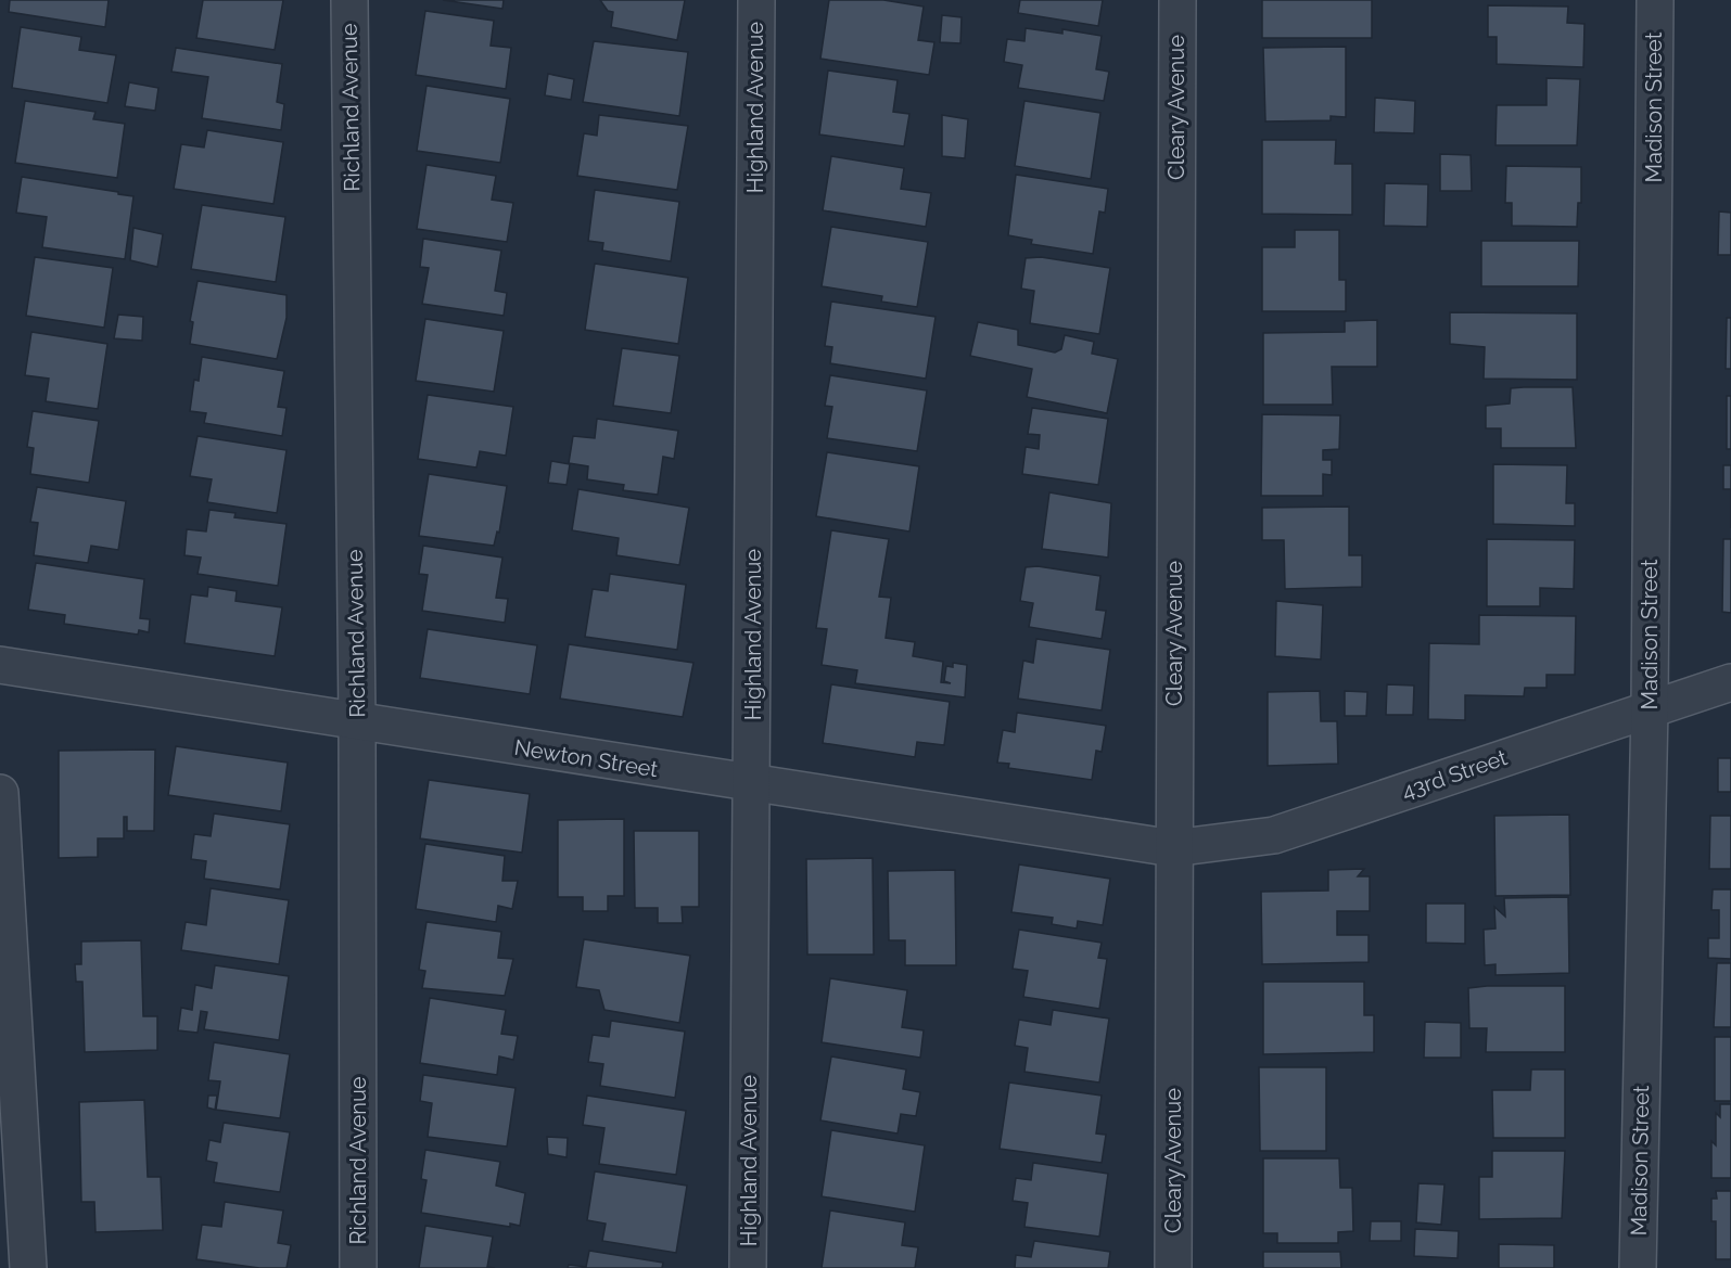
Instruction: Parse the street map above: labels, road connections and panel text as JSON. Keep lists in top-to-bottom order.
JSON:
{
  "streets": {
    "street": [
      "Richland Avenue",
      "Highland Avenue",
      "Cleary Avenue",
      "Madison Street",
      "Newton Street",
      "43rd Street"
    ]
  },
  "crossings": [
    ["Richland Avenue", "Newton Street"],
    ["Highland Avenue", "Newton Street"],
    ["Cleary Avenue", "Newton Street"],
    ["Cleary Avenue", "43rd Street"],
    ["Madison Street", "43rd Street"],
    ["Newton Street", "43rd Street"]
  ]
}
